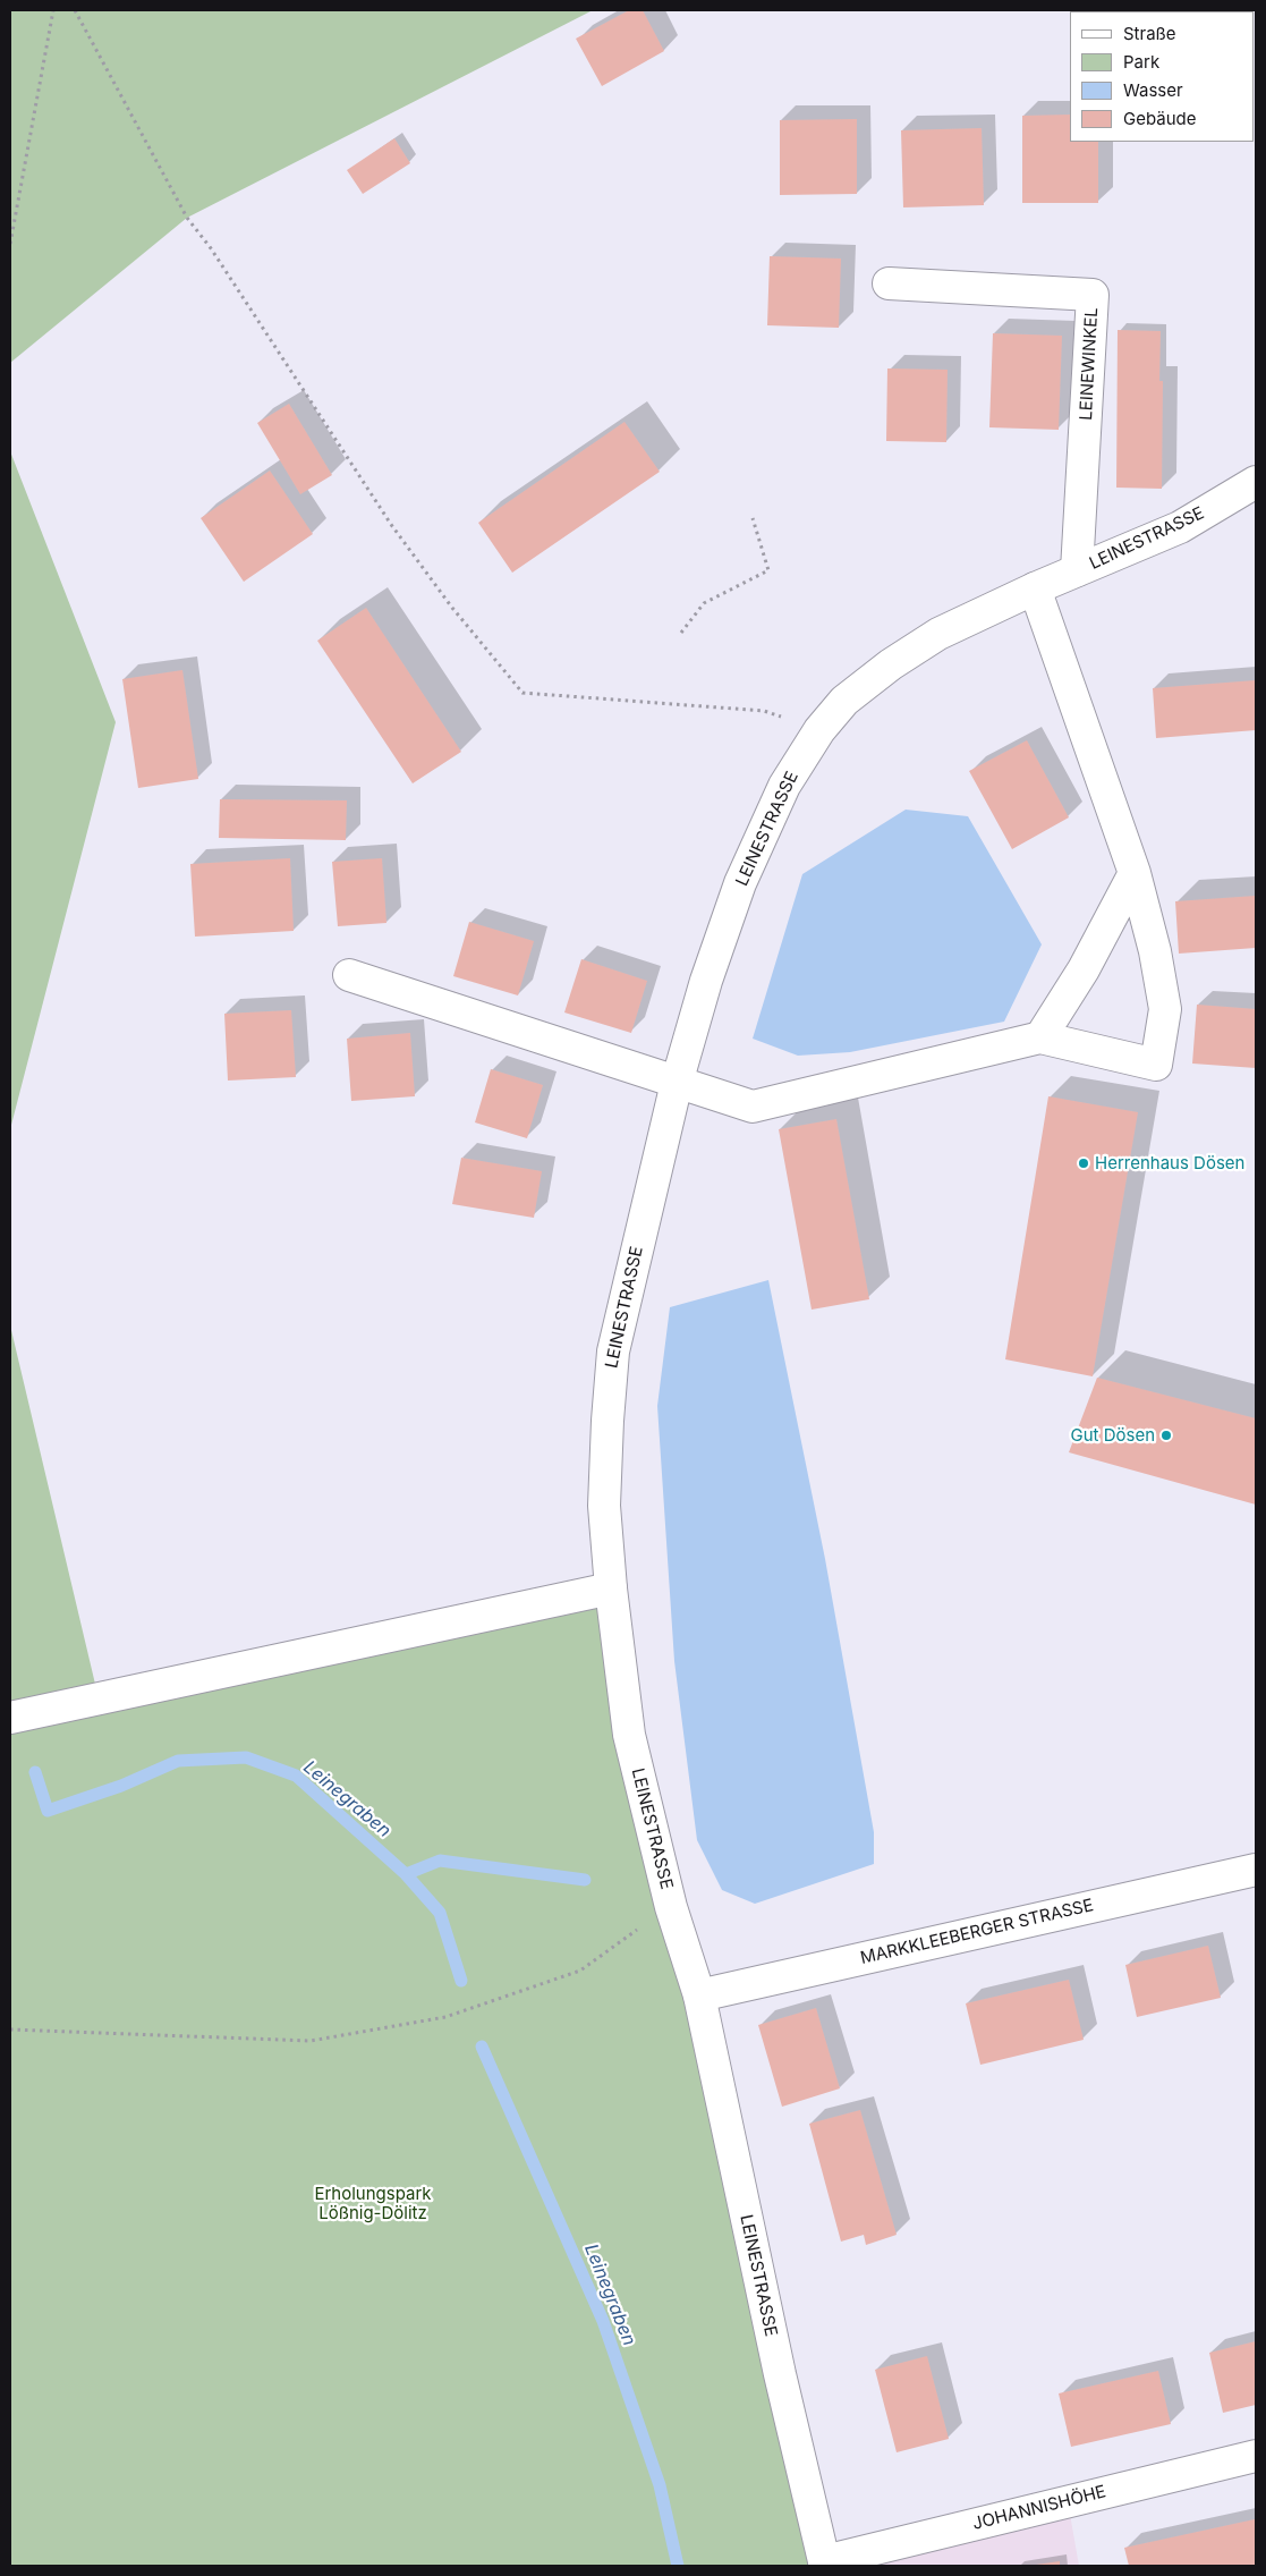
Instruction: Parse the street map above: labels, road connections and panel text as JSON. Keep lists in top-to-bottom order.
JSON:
{
  "streets": {
    "street": [
      "LEINEWINKEL",
      "LEINESTRASSE",
      "MARKKLEEBERGER STRASSE",
      "JOHANNISHÖHE"
    ]
  },
  "crossings": [
    ["LEINEWINKEL", "LEINESTRASSE"],
    ["LEINESTRASSE", "MARKKLEEBERGER STRASSE"],
    ["LEINESTRASSE", "JOHANNISHÖHE"]
  ],
  "water": ["Leinegraben"],
  "parks": ["Erholungspark Lößnig-Dölitz"],
  "places": ["Herrenhaus Dösen", "Gut Dösen"],
  "legend": [
    "Straße",
    "Park",
    "Wasser",
    "Gebäude"
  ]
}
